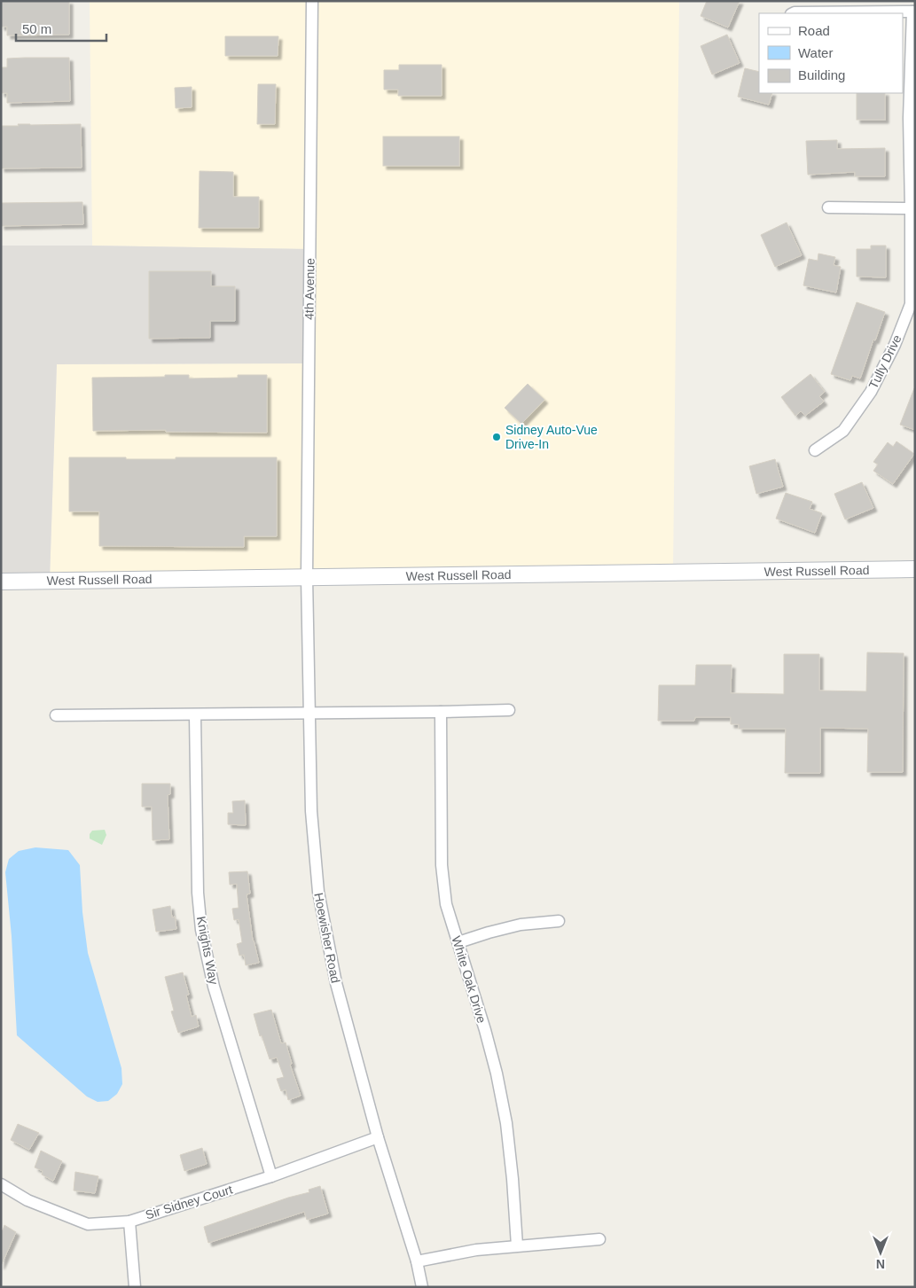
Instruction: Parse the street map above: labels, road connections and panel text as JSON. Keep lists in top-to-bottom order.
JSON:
{
  "streets": {
    "street": [
      "4th Avenue",
      "Tully Drive",
      "West Russell Road",
      "Hoewisher Road",
      "Knights Way",
      "White Oak Drive",
      "Sir Sidney Court"
    ]
  },
  "crossings": [
    ["4th Avenue", "West Russell Road"],
    ["4th Avenue", "Hoewisher Road"],
    ["West Russell Road", "Hoewisher Road"],
    ["Hoewisher Road", "Sir Sidney Court"],
    ["Knights Way", "Sir Sidney Court"]
  ],
  "places": ["Sidney Auto-Vue Drive-In"],
  "legend": ["Road", "Water", "Building"],
  "scale_bar": "50 m",
  "north": "bottom"
}
